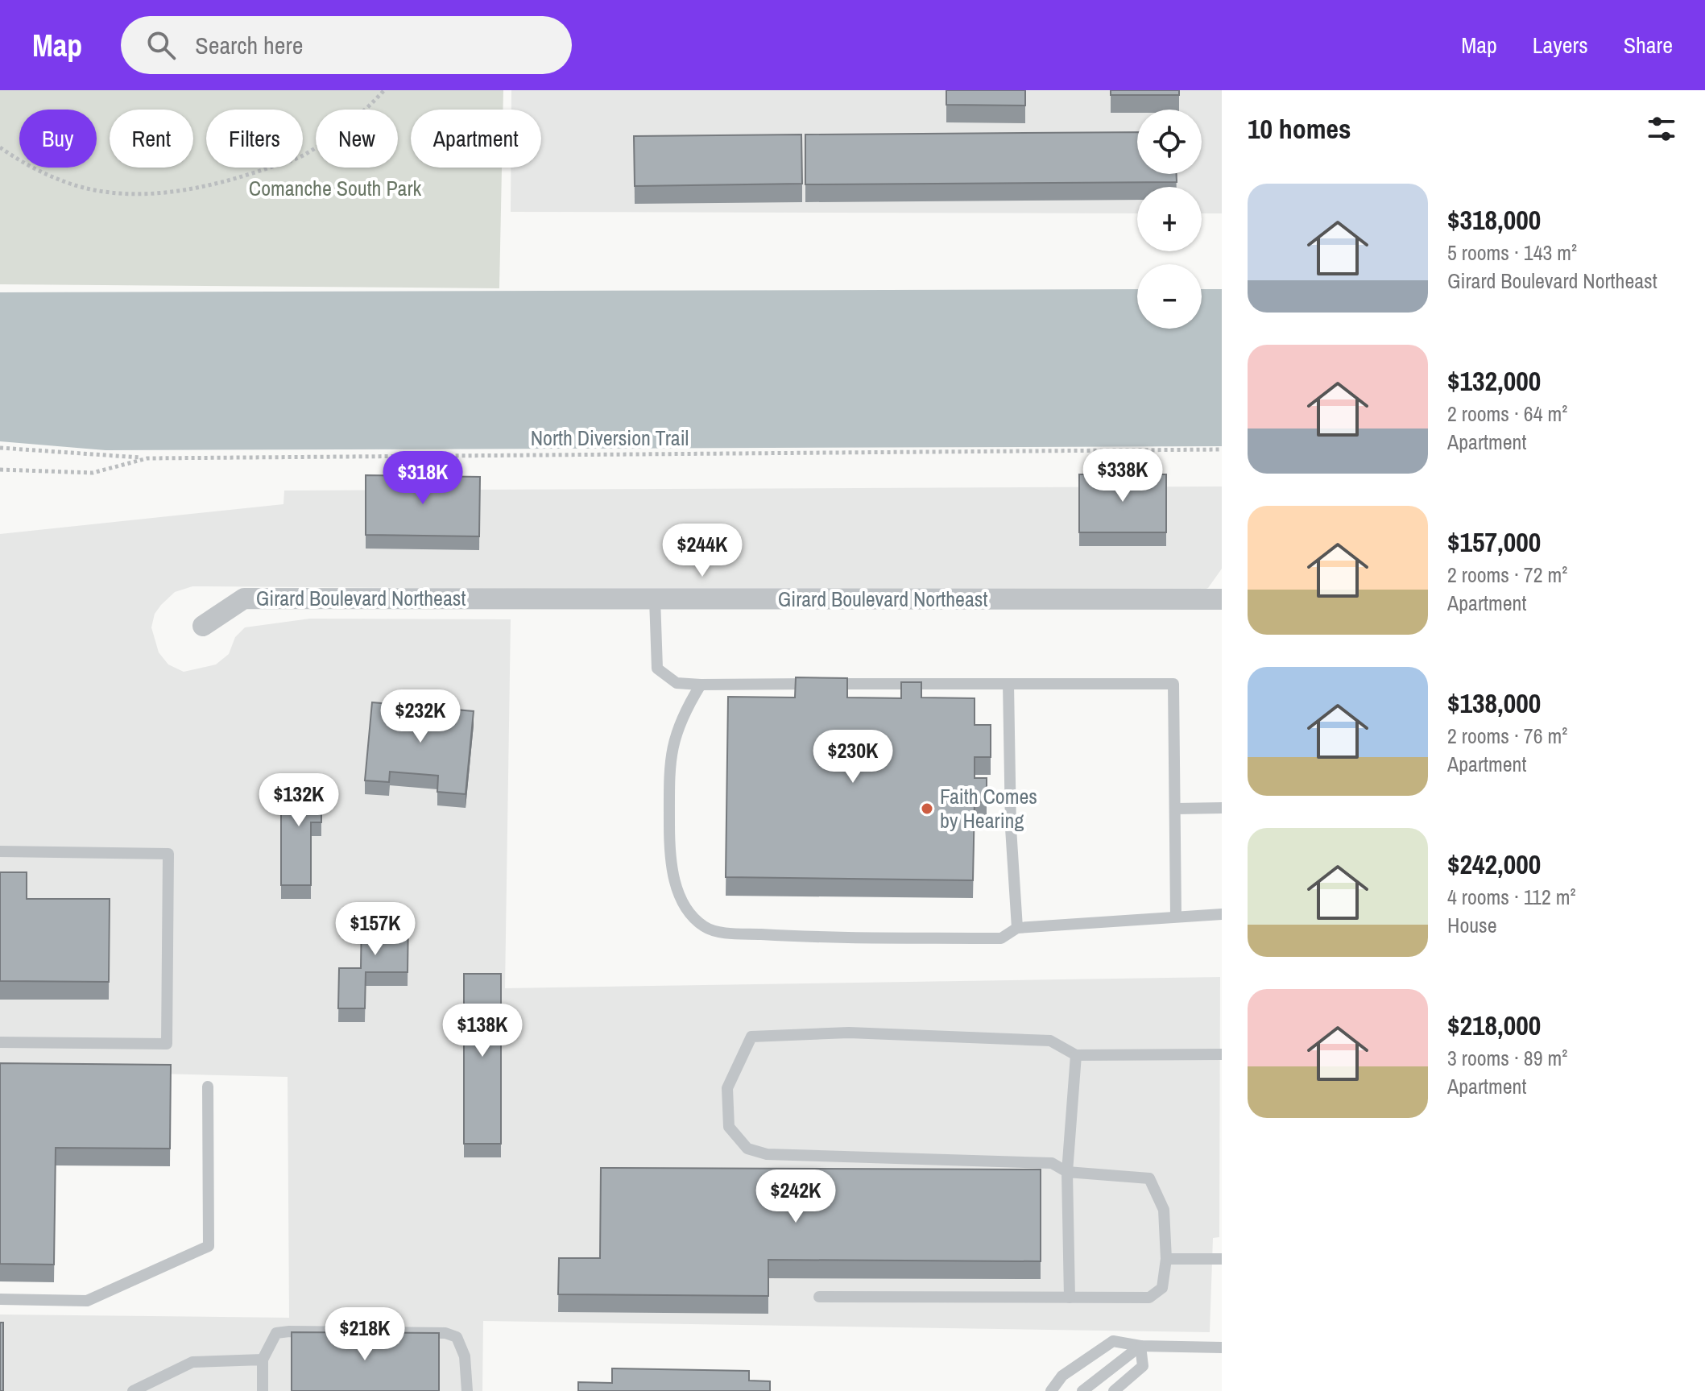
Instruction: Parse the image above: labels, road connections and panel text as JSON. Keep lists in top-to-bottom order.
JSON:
{
  "streets": {
    "street": ["Girard Boulevard Northeast"],
    "path": ["North Diversion Trail"]
  },
  "parks": ["Comanche South Park"],
  "places": ["Faith Comes by Hearing"],
  "page": {
    "header": "Map",
    "search": "Search here",
    "nav": ["Map", "Layers", "Share"],
    "heading": "10 homes",
    "map_buttons": ["+", "−"],
    "chip": [
      "Buy",
      "Rent",
      "Filters",
      "New",
      "Apartment"
    ],
    "list": [
      {
        "name": "$318,000",
        "note": "5 rooms · 143 m² · Girard Boulevard Northeast"
      },
      {
        "name": "$132,000",
        "note": "2 rooms · 64 m² · Apartment"
      },
      {
        "name": "$157,000",
        "note": "2 rooms · 72 m² · Apartment"
      },
      {
        "name": "$138,000",
        "note": "2 rooms · 76 m² · Apartment"
      },
      {
        "name": "$242,000",
        "note": "4 rooms · 112 m² · House"
      },
      {
        "name": "$218,000",
        "note": "3 rooms · 89 m² · Apartment"
      }
    ],
    "price": [
      "$338K",
      "$318K",
      "$244K",
      "$232K",
      "$230K",
      "$132K",
      "$157K",
      "$138K",
      "$242K",
      "$218K"
    ]
  }
}
